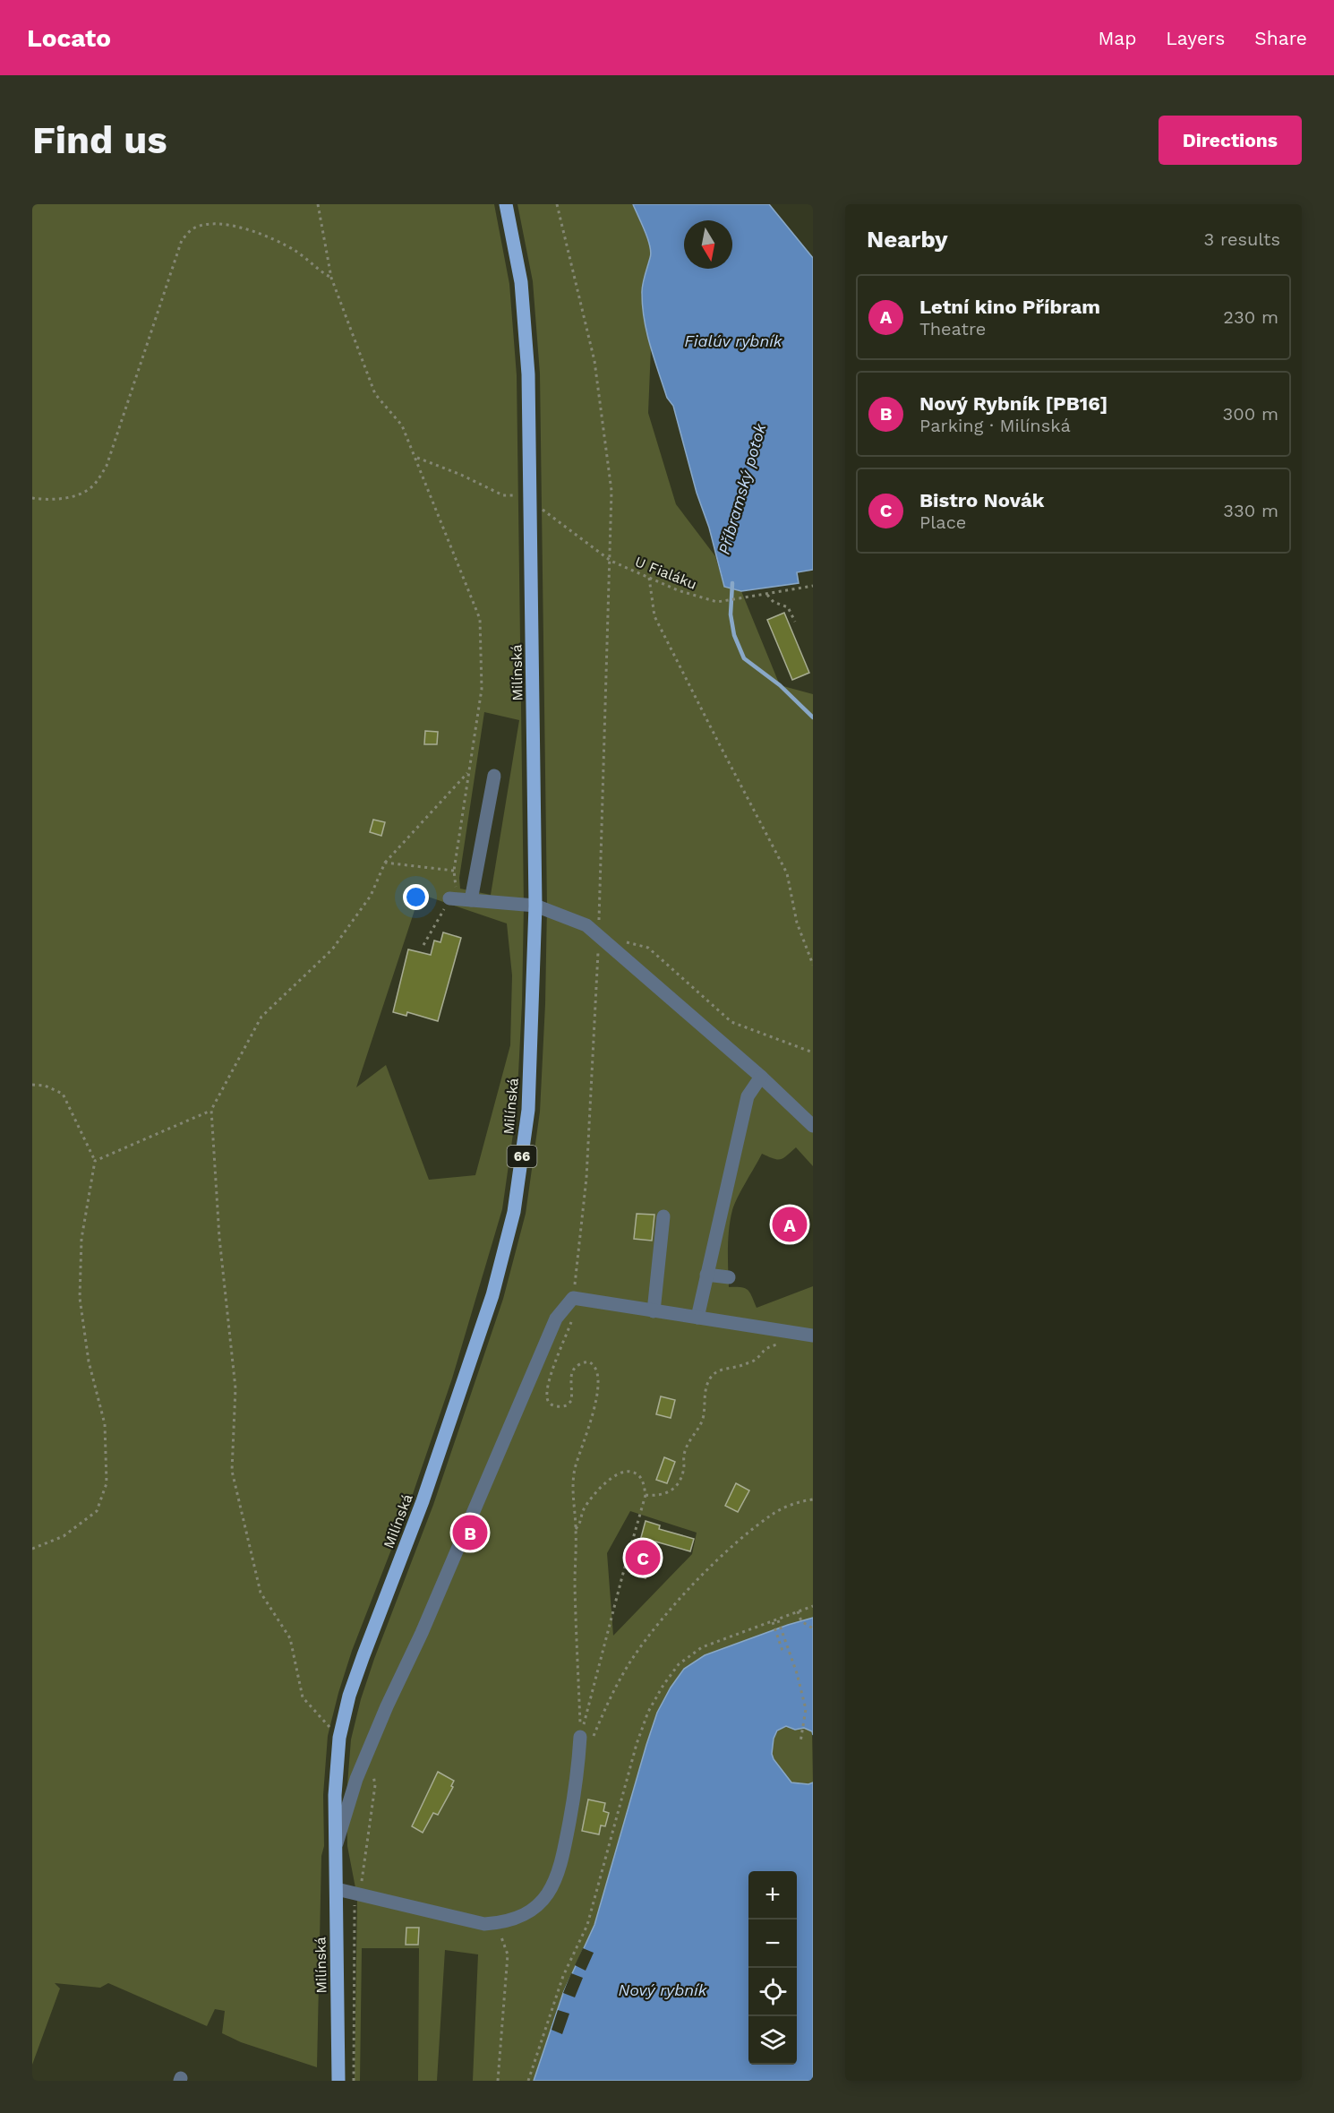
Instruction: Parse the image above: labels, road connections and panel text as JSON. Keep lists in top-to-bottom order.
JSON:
{
  "streets": {
    "main road": ["Milínská", "66"],
    "path": ["U Fialáku"]
  },
  "crossings": [
    ["U Fialáku", "Milínská"]
  ],
  "water": ["Fialúv rybník", "Příbramský potok", "Nový rybník"],
  "north": "bottom",
  "page": {
    "header": "Locato",
    "nav": ["Map", "Layers", "Share"],
    "buttons": "Directions",
    "title": "Find us",
    "heading": ["Nearby", "3 results"],
    "list": [
      {
        "mark": "A",
        "name": "Letní kino Příbram",
        "note": "Theatre",
        "value": "230 m"
      },
      {
        "mark": "B",
        "name": "Nový Rybník [PB16]",
        "note": "Parking · Milínská",
        "value": "300 m"
      },
      {
        "mark": "C",
        "name": "Bistro Novák",
        "note": "Place",
        "value": "330 m"
      }
    ],
    "pins": ["A", "B", "C"],
    "map_buttons": ["+", "−"]
  }
}
